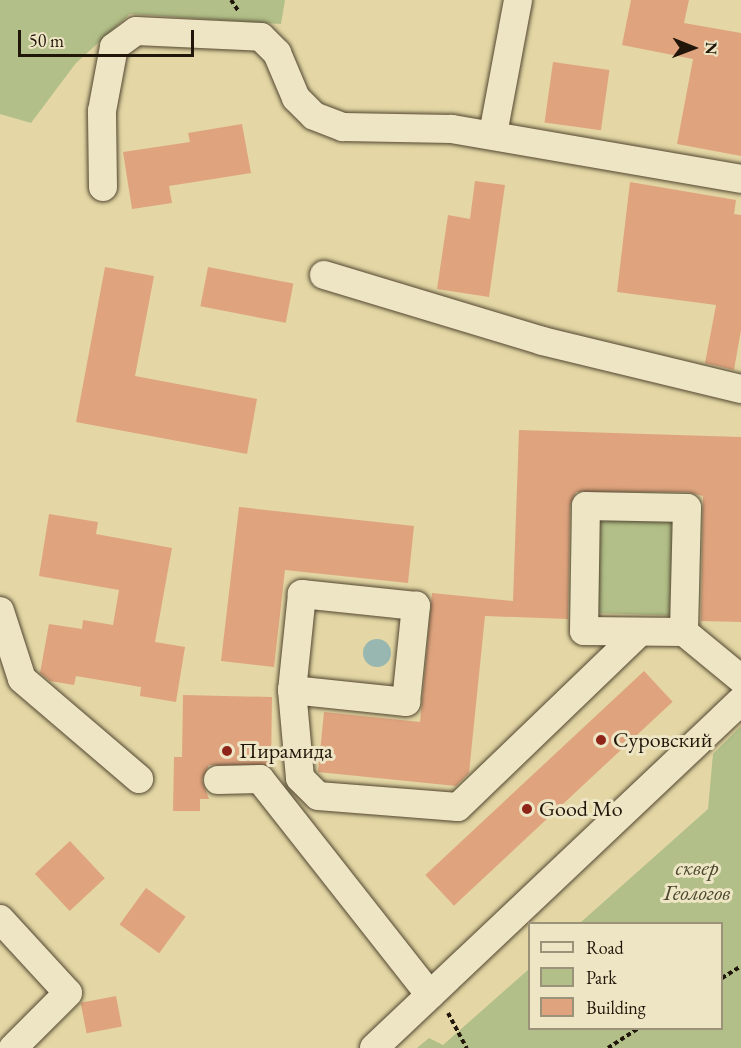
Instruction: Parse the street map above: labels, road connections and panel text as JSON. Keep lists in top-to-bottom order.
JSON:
{
  "parks": ["сквер Геологов"],
  "places": ["Суровский", "Пирамида", "Good Mo"],
  "legend": ["Road", "Park", "Building"],
  "scale_bar": "50 m",
  "north": "right"
}
